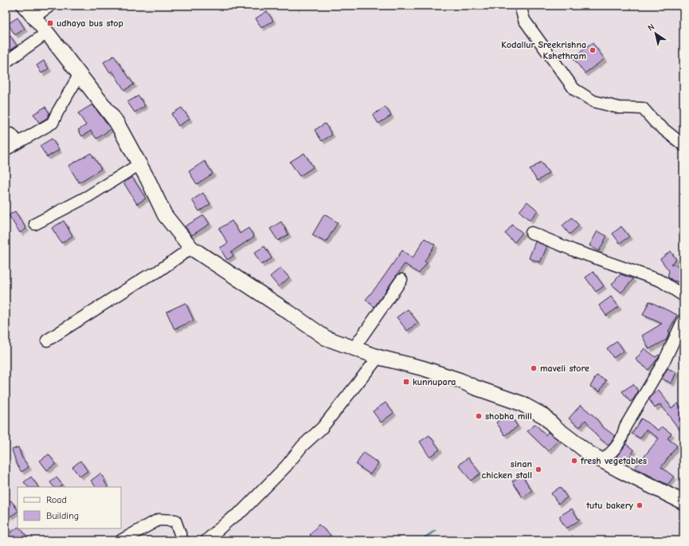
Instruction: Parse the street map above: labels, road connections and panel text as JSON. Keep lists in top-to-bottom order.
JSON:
{
  "places": {
    "transit": ["udhaya bus stop", "kunnupara"],
    "other": [
      "Kodallur Sreekrishna Kshethram",
      "maveli store",
      "shobha mill",
      "fresh vegetables",
      "sinan chicken stall",
      "tutu bakery"
    ]
  },
  "legend": ["Road", "Building"],
  "north": "top left"
}
